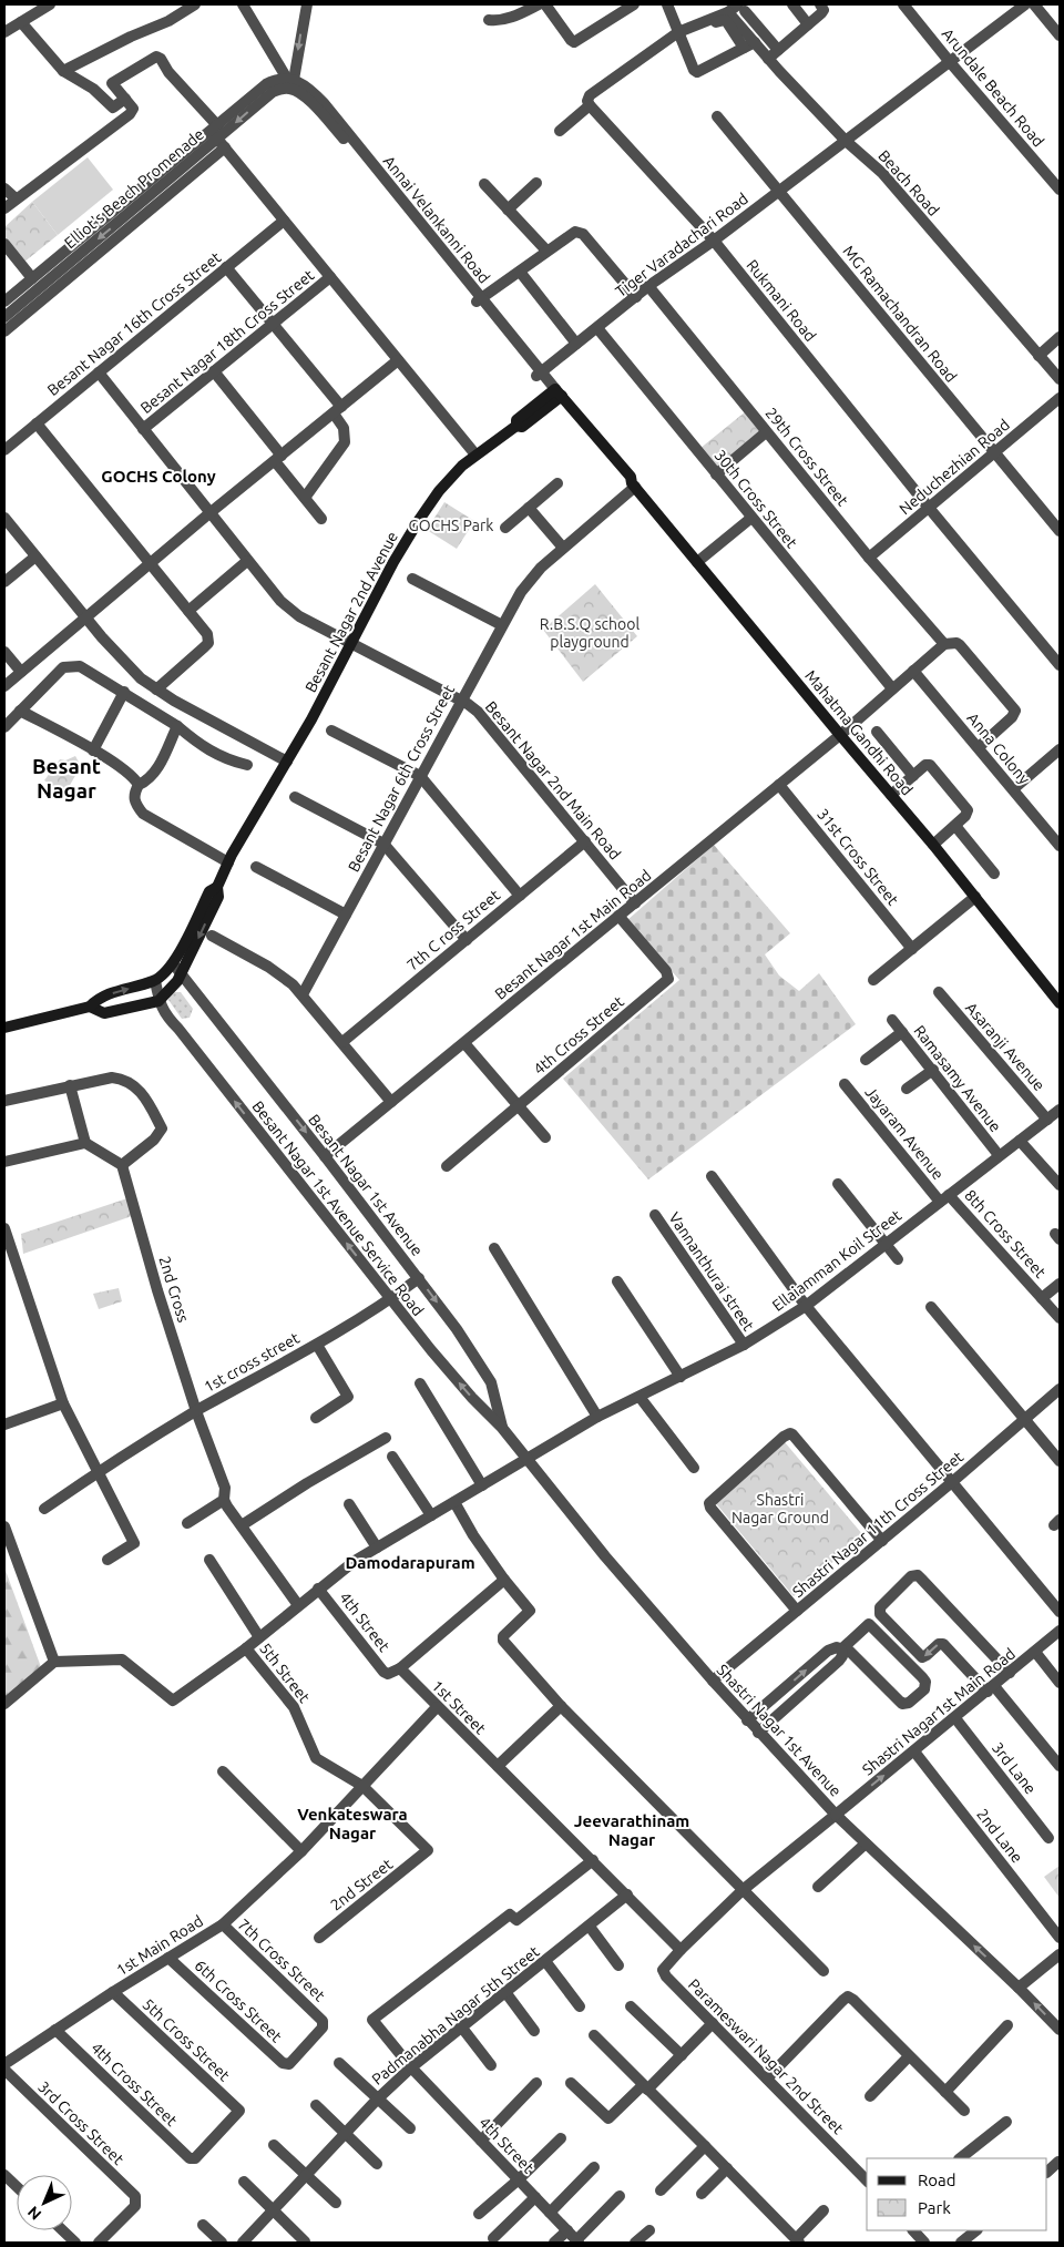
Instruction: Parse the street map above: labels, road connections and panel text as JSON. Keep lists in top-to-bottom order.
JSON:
{
  "streets": {
    "main road": ["Besant Nagar 2nd Avenue", "Mahatma Gandhi Road"],
    "street": [
      "Arundale Beach Road",
      "Beach Road",
      "Elliot's Beach Promenade",
      "Annai Velankanni Road",
      "Tiger Varadachari Road",
      "Rukmani Road",
      "MG Ramachandran Road",
      "Besant Nagar 16th Cross Street",
      "Besant Nagar 18th Cross Street",
      "29th Cross Street",
      "Neduchezhian Road",
      "30th Cross Street",
      "Anna Colony",
      "Besant Nagar 6th Cross Street",
      "Besant Nagar 2nd Main Road",
      "31st Cross Street",
      "7th C ross Street",
      "Besant Nagar 1st Main Road",
      "4th Cross Street",
      "Asaranji Avenue",
      "Ramasamy Avenue",
      "Jayaram Avenue",
      "Besant Nagar 1st Avenue",
      "Besant Nagar 1st Avenue Service Road",
      "8th Cross Street",
      "Ellaiamman Koil Street",
      "Vannanthurai street",
      "2nd Cross",
      "1st cross street",
      "Shastri Nagar 11th Cross Street",
      "4th Street",
      "5th Street",
      "1st Street",
      "Shastri Nagar1st Main Road",
      "Shastri Nagar 1st Avenue",
      "3rd Lane",
      "2nd Lane",
      "2nd Street",
      "1st Main Road",
      "7th Cross Street",
      "6th Cross Street",
      "Padmanabha Nagar 5th Street",
      "5th Cross Street",
      "Parameswari Nagar 2nd Street",
      "3rd Cross Street"
    ]
  },
  "crossings": [
    ["Arundale Beach Road", "Tiger Varadachari Road"],
    ["Beach Road", "Tiger Varadachari Road"],
    ["Elliot's Beach Promenade", "Annai Velankanni Road"],
    ["Annai Velankanni Road", "Tiger Varadachari Road"],
    ["Annai Velankanni Road", "Besant Nagar 2nd Avenue"],
    ["Annai Velankanni Road", "Mahatma Gandhi Road"],
    ["Tiger Varadachari Road", "Rukmani Road"],
    ["Tiger Varadachari Road", "MG Ramachandran Road"],
    ["Tiger Varadachari Road", "29th Cross Street"],
    ["Tiger Varadachari Road", "30th Cross Street"],
    ["Rukmani Road", "Neduchezhian Road"],
    ["MG Ramachandran Road", "Neduchezhian Road"],
    ["Besant Nagar 16th Cross Street", "Besant Nagar 2nd Main Road"],
    ["Besant Nagar 18th Cross Street", "Besant Nagar 2nd Main Road"],
    ["29th Cross Street", "Neduchezhian Road"],
    ["29th Cross Street", "Besant Nagar 1st Main Road"],
    ["30th Cross Street", "Besant Nagar 1st Main Road"],
    ["Besant Nagar 2nd Avenue", "Mahatma Gandhi Road"],
    ["Besant Nagar 2nd Avenue", "Besant Nagar 2nd Main Road"],
    ["Mahatma Gandhi Road", "Besant Nagar 6th Cross Street"],
    ["Mahatma Gandhi Road", "Besant Nagar 1st Main Road"],
    ["Anna Colony", "Besant Nagar 1st Main Road"],
    ["Besant Nagar 6th Cross Street", "Besant Nagar 2nd Main Road"],
    ["Besant Nagar 2nd Main Road", "7th C ross Street"],
    ["Besant Nagar 2nd Main Road", "Besant Nagar 1st Main Road"],
    ["31st Cross Street", "Besant Nagar 1st Main Road"],
    ["Besant Nagar 1st Main Road", "4th Cross Street"],
    ["Besant Nagar 1st Main Road", "Besant Nagar 1st Avenue"],
    ["4th Cross Street", "1st Main Road"],
    ["4th Cross Street", "5th Cross Street"],
    ["Asaranji Avenue", "Ellaiamman Koil Street"],
    ["Ramasamy Avenue", "Ellaiamman Koil Street"],
    ["Jayaram Avenue", "8th Cross Street"],
    ["Jayaram Avenue", "Ellaiamman Koil Street"],
    ["Besant Nagar 1st Avenue", "Besant Nagar 1st Avenue Service Road"],
    ["Besant Nagar 1st Avenue", "1st cross street"],
    ["Besant Nagar 1st Avenue", "Shastri Nagar 1st Avenue"],
    ["Besant Nagar 1st Avenue Service Road", "1st cross street"],
    ["Besant Nagar 1st Avenue Service Road", "Shastri Nagar 1st Avenue"],
    ["8th Cross Street", "Ellaiamman Koil Street"],
    ["Ellaiamman Koil Street", "Vannanthurai street"],
    ["Ellaiamman Koil Street", "4th Street"],
    ["Ellaiamman Koil Street", "5th Street"],
    ["Ellaiamman Koil Street", "Shastri Nagar 1st Avenue"],
    ["2nd Cross", "1st cross street"],
    ["Shastri Nagar 11th Cross Street", "Shastri Nagar 1st Avenue"],
    ["4th Street", "1st Street"],
    ["4th Street", "Padmanabha Nagar 5th Street"],
    ["5th Street", "2nd Street"],
    ["5th Street", "1st Main Road"],
    ["1st Street", "Shastri Nagar1st Main Road"],
    ["1st Street", "1st Main Road"],
    ["1st Street", "Padmanabha Nagar 5th Street"],
    ["1st Street", "Parameswari Nagar 2nd Street"],
    ["Shastri Nagar1st Main Road", "Shastri Nagar 1st Avenue"],
    ["Shastri Nagar1st Main Road", "3rd Lane"],
    ["Shastri Nagar1st Main Road", "2nd Lane"],
    ["Shastri Nagar1st Main Road", "Parameswari Nagar 2nd Street"],
    ["2nd Street", "1st Main Road"],
    ["1st Main Road", "7th Cross Street"],
    ["1st Main Road", "6th Cross Street"],
    ["1st Main Road", "5th Cross Street"],
    ["7th Cross Street", "6th Cross Street"]
  ],
  "one_way": ["Besant Nagar 1st Avenue Service Road"],
  "districts": [
    "GOCHS Colony",
    "Besant Nagar",
    "Damodarapuram",
    "Venkateswara Nagar",
    "Jeevarathinam Nagar"
  ],
  "parks": ["GOCHS Park", "R.B.S.Q school playground", "Shastri Nagar Ground"],
  "legend": ["Road", "Park"],
  "north": "bottom left"
}
